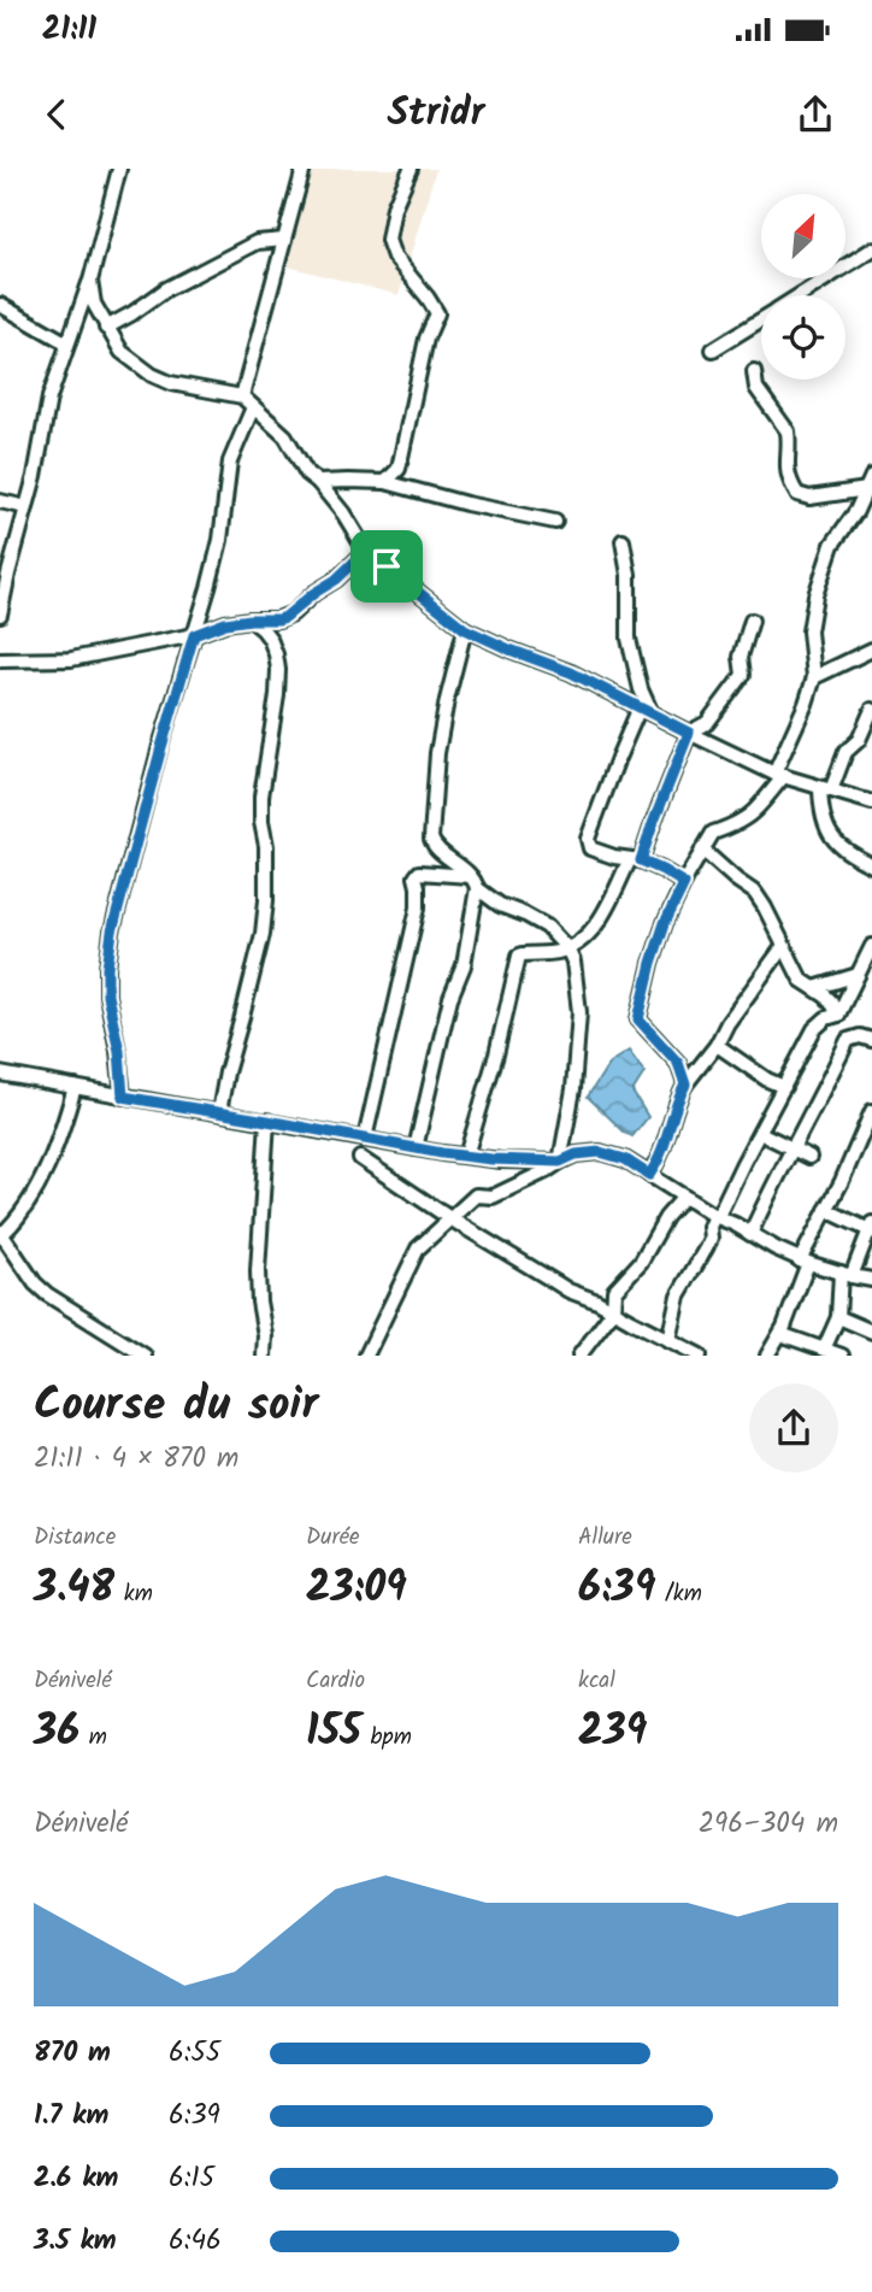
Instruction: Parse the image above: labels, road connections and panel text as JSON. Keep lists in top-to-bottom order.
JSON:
{
  "north": "top right",
  "page": {
    "status": "21:11",
    "header": "Stridr",
    "heading": ["Course du soir", "21:11 · 4 × 870 m"],
    "stats": [
      ["Distance", "3.48 km"],
      ["Durée", "23:09"],
      ["Allure", "6:39 /km"],
      ["Dénivelé", "36 m"],
      ["Cardio", "155 bpm"],
      ["kcal", "239"]
    ],
    "chart": ["Dénivelé", "296–304 m"],
    "list": [
      {
        "name": "870 m",
        "note": "6:55"
      },
      {
        "name": "1.7 km",
        "note": "6:39"
      },
      {
        "name": "2.6 km",
        "note": "6:15"
      },
      {
        "name": "3.5 km",
        "note": "6:46"
      }
    ]
  }
}
